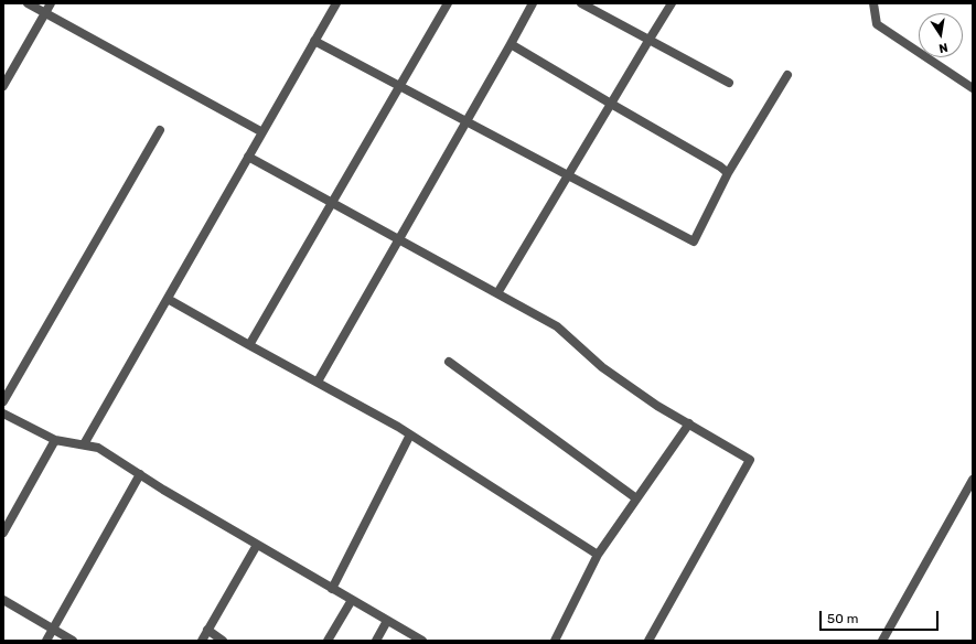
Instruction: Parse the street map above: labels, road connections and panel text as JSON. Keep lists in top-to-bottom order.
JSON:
{
  "scale_bar": "50 m",
  "north": "bottom"
}
